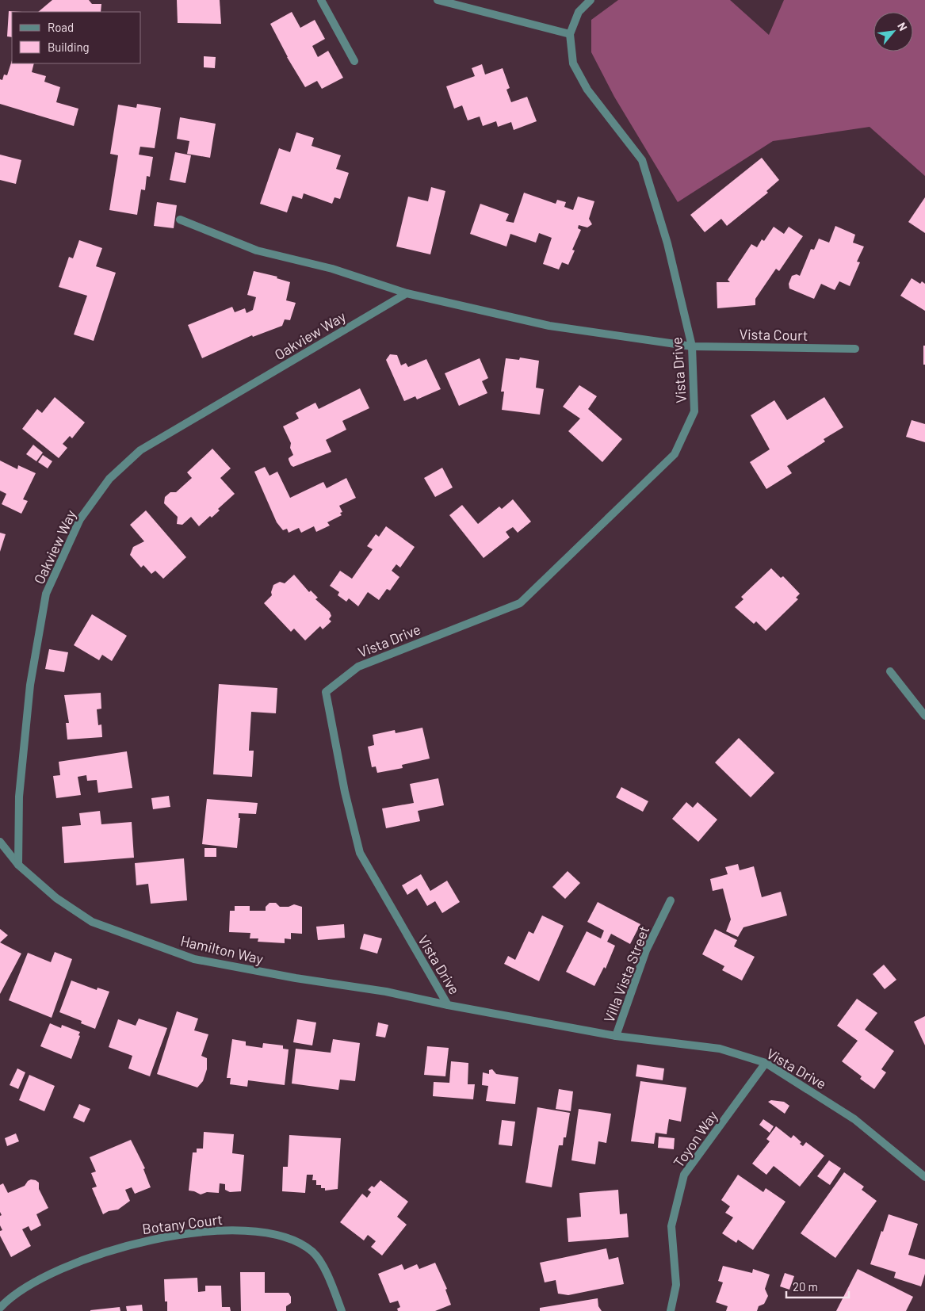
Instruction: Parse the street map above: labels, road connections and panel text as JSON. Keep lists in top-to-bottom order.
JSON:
{
  "streets": {
    "street": [
      "Vista Court",
      "Oakview Way",
      "Vista Drive",
      "Hamilton Way",
      "Villa Vista Street",
      "Toyon Way",
      "Botany Court"
    ]
  },
  "crossings": [
    ["Vista Court", "Vista Drive"],
    ["Oakview Way", "Hamilton Way"],
    ["Vista Drive", "Hamilton Way"],
    ["Vista Drive", "Villa Vista Street"],
    ["Vista Drive", "Toyon Way"]
  ],
  "legend": ["Road", "Building"],
  "scale_bar": "20 m",
  "north": "top right"
}
